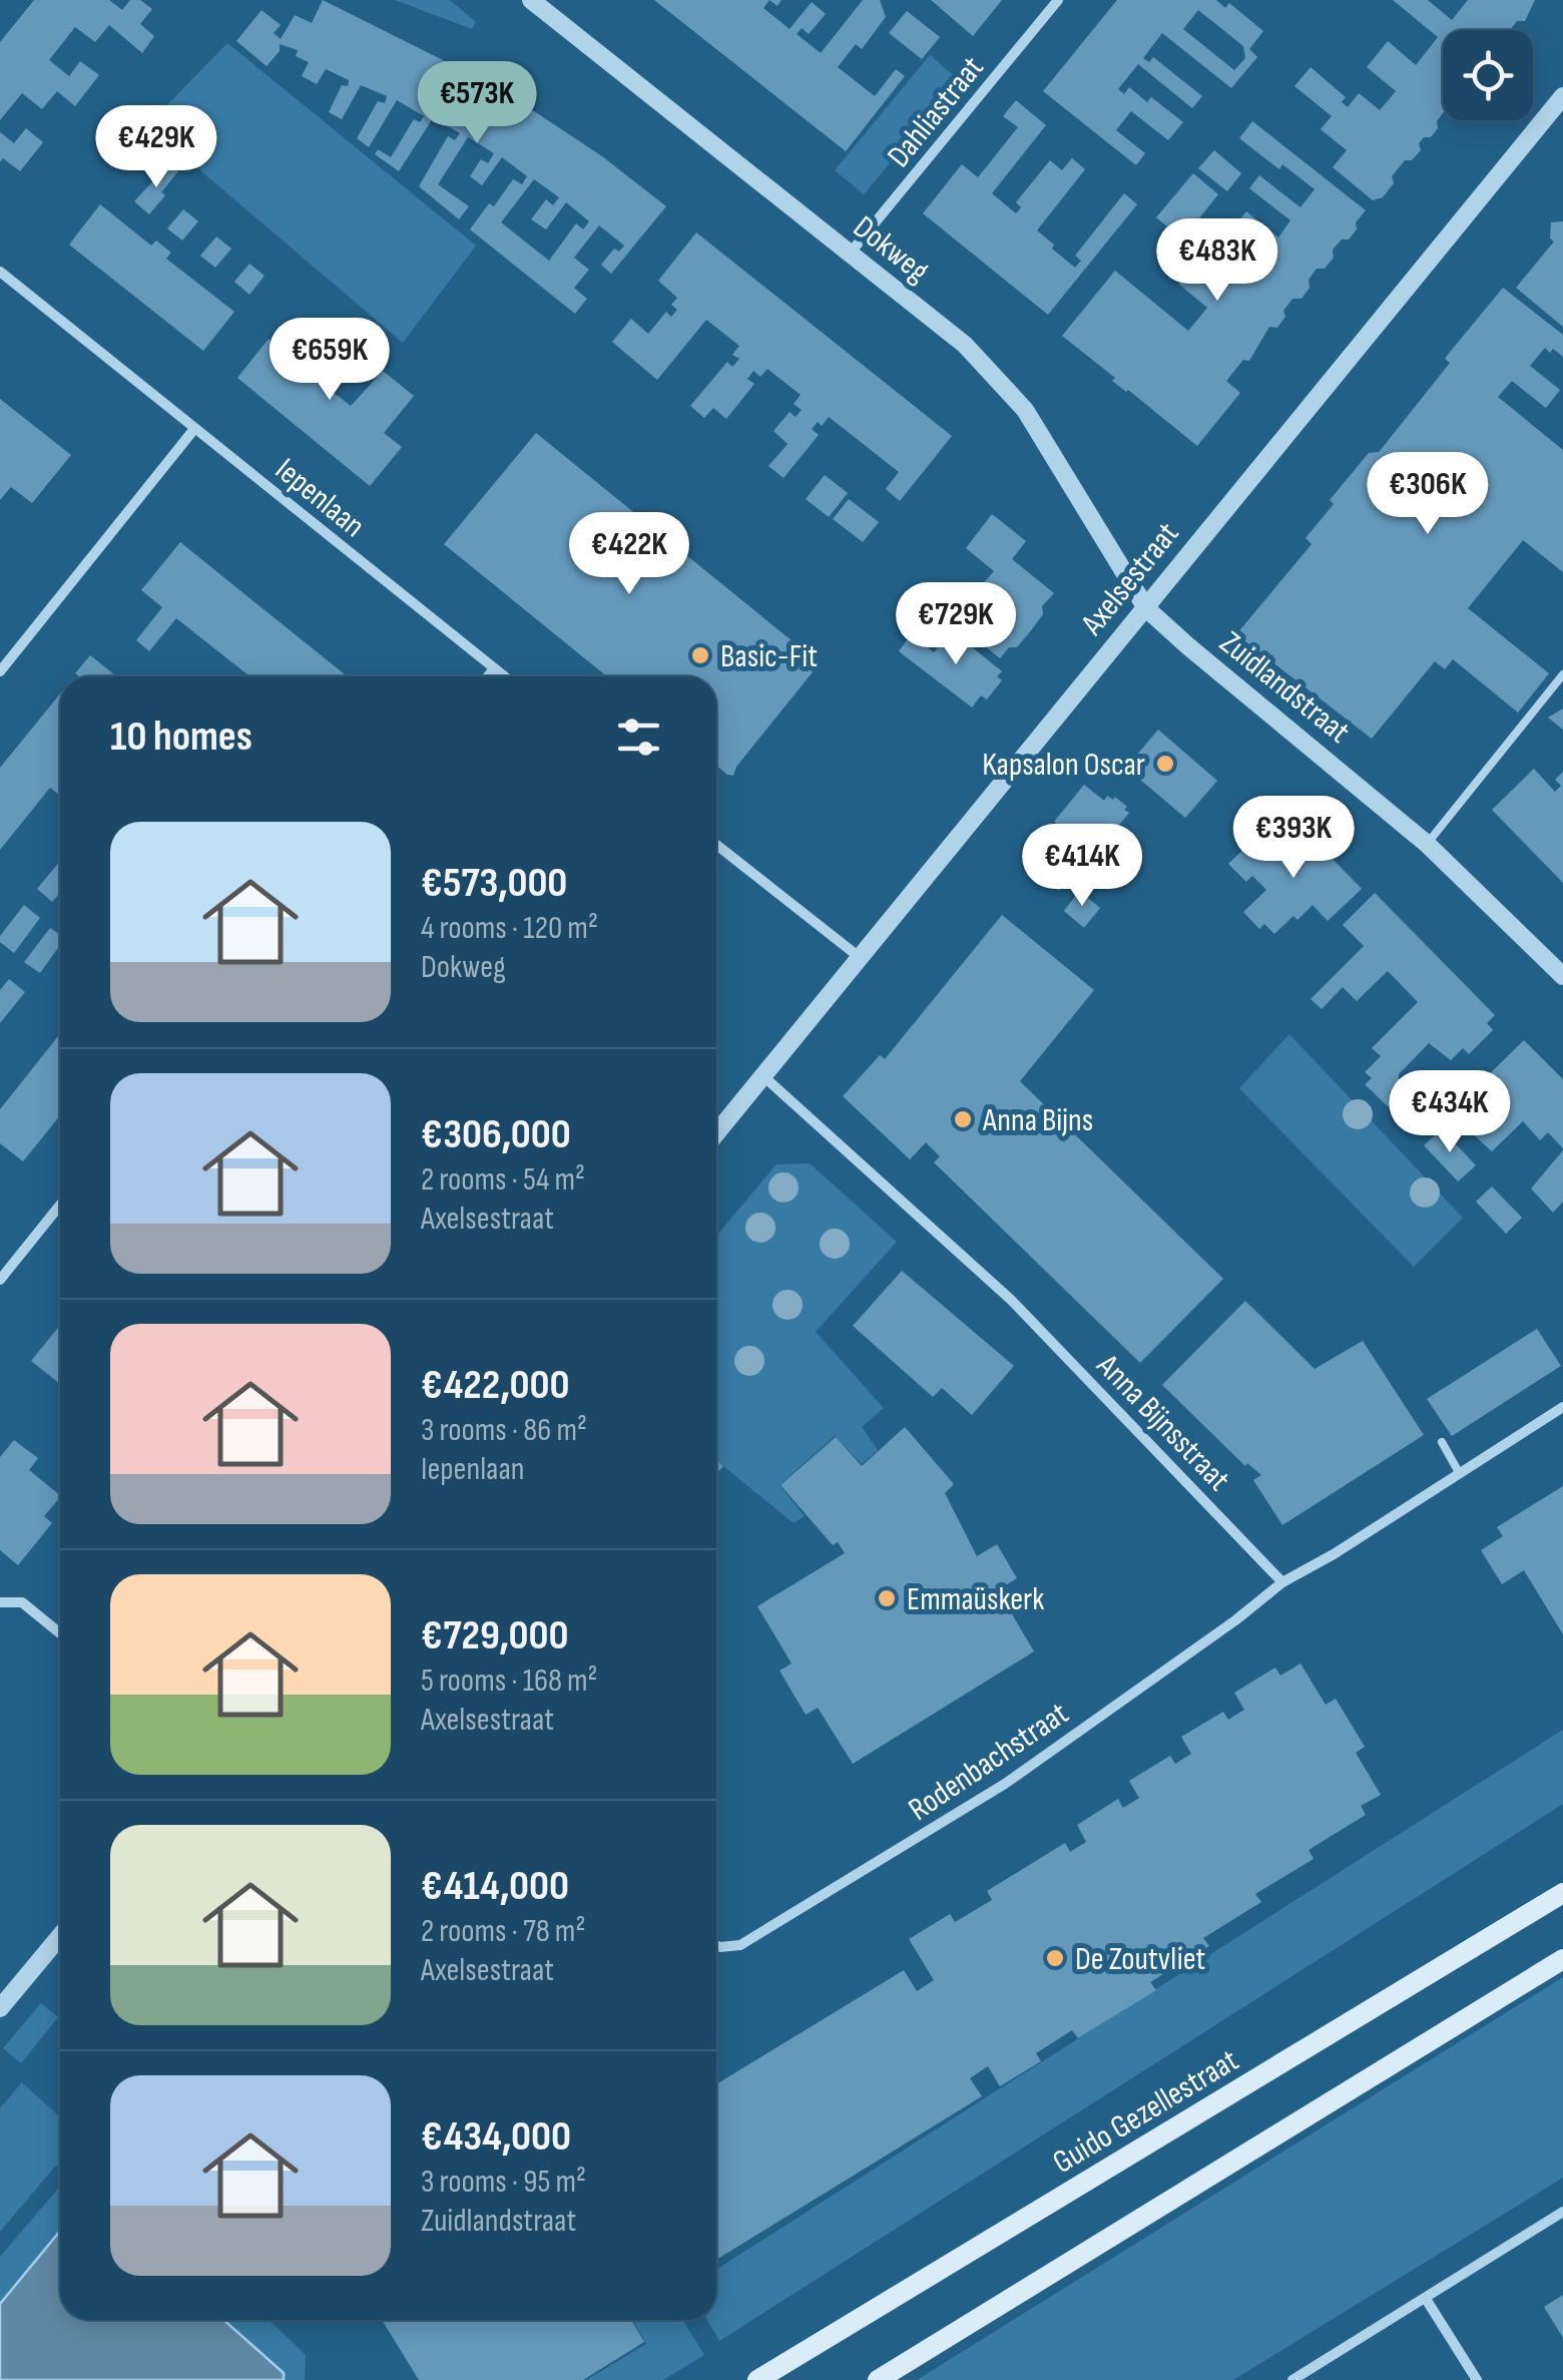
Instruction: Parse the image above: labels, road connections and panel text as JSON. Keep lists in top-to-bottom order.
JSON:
{
  "streets": {
    "main road": ["Guido Gezellestraat"],
    "street": [
      "Dahliastraat",
      "Dokweg",
      "Iepenlaan",
      "Axelsestraat",
      "Zuidlandstraat",
      "Anna Bijnsstraat",
      "Rodenbachstraat"
    ]
  },
  "crossings": [
    ["Dahliastraat", "Dokweg"],
    ["Dokweg", "Axelsestraat"],
    ["Dokweg", "Zuidlandstraat"],
    ["Axelsestraat", "Zuidlandstraat"],
    ["Axelsestraat", "Anna Bijnsstraat"],
    ["Anna Bijnsstraat", "Rodenbachstraat"]
  ],
  "places": [
    "Basic-Fit",
    "Kapsalon Oscar",
    "Anna Bijns",
    "Emmaüskerk",
    "De Zoutvliet"
  ],
  "page": {
    "price": [
      "€573K",
      "€429K",
      "€483K",
      "€659K",
      "€306K",
      "€422K",
      "€729K",
      "€393K",
      "€414K",
      "€434K"
    ],
    "heading": "10 homes",
    "list": [
      {
        "name": "€573,000",
        "note": "4 rooms · 120 m² · Dokweg"
      },
      {
        "name": "€306,000",
        "note": "2 rooms · 54 m² · Axelsestraat"
      },
      {
        "name": "€422,000",
        "note": "3 rooms · 86 m² · Iepenlaan"
      },
      {
        "name": "€729,000",
        "note": "5 rooms · 168 m² · Axelsestraat"
      },
      {
        "name": "€414,000",
        "note": "2 rooms · 78 m² · Axelsestraat"
      },
      {
        "name": "€434,000",
        "note": "3 rooms · 95 m² · Zuidlandstraat"
      }
    ]
  }
}
